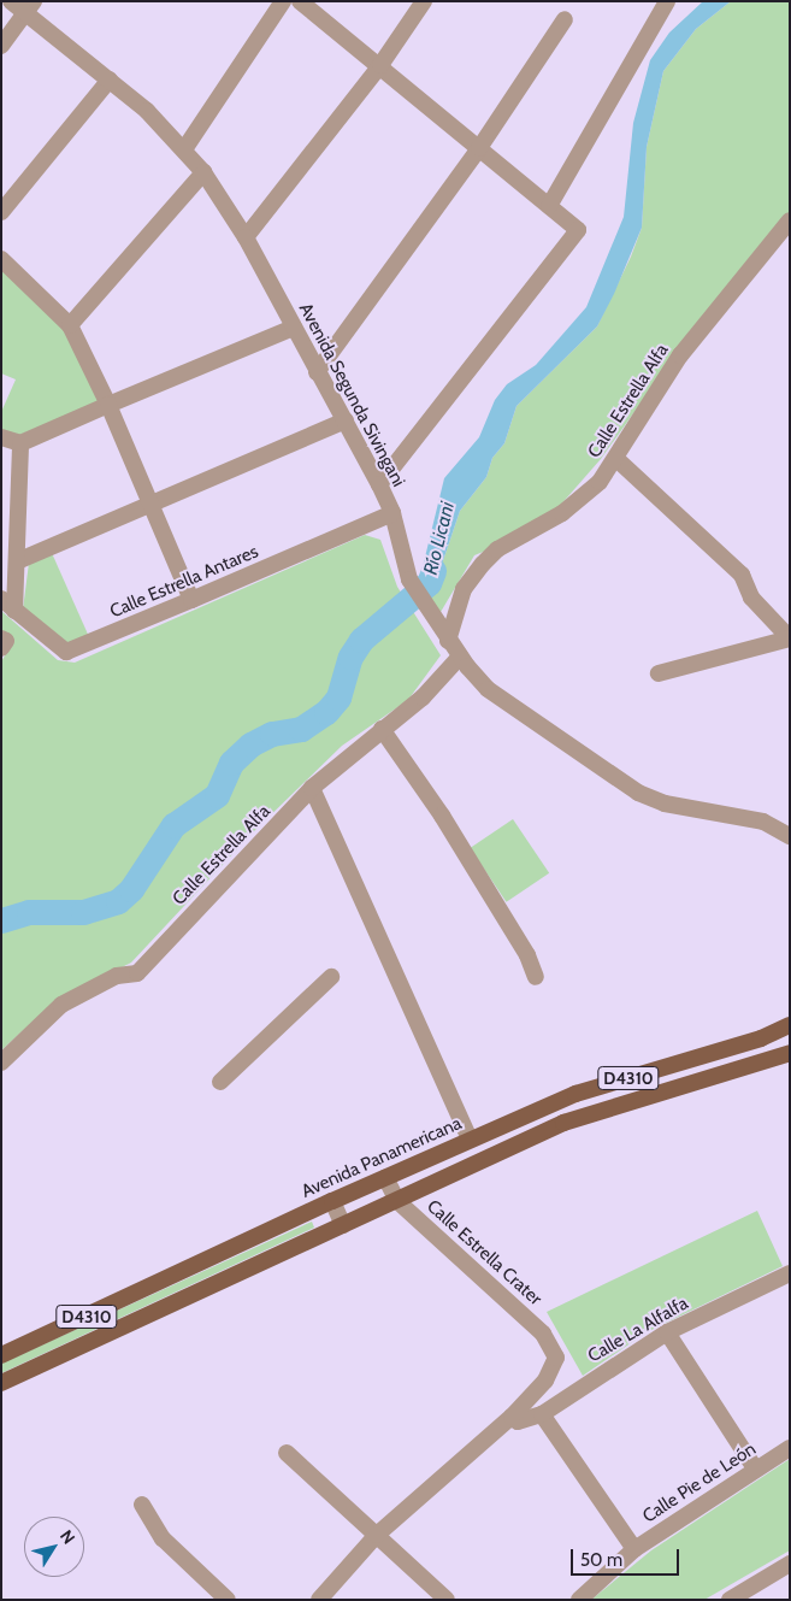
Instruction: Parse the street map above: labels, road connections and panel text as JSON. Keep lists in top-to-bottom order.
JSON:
{
  "streets": {
    "main road": ["D4310", "Avenida Panamericana"],
    "street": [
      "Avenida Segunda Sivingani",
      "Calle Estrella Alfa",
      "Calle Estrella Antares",
      "Calle Estrella Crater",
      "Calle La Alfalfa",
      "Calle Pie de León"
    ]
  },
  "crossings": [
    ["Avenida Segunda Sivingani", "Calle Estrella Alfa"],
    ["Avenida Segunda Sivingani", "Calle Estrella Antares"],
    ["D4310", "Calle Estrella Crater"],
    ["Avenida Panamericana", "Calle Estrella Crater"],
    ["Calle Estrella Crater", "Calle La Alfalfa"]
  ],
  "water": ["Río Licani"],
  "scale_bar": "50 m",
  "north": "top right"
}
